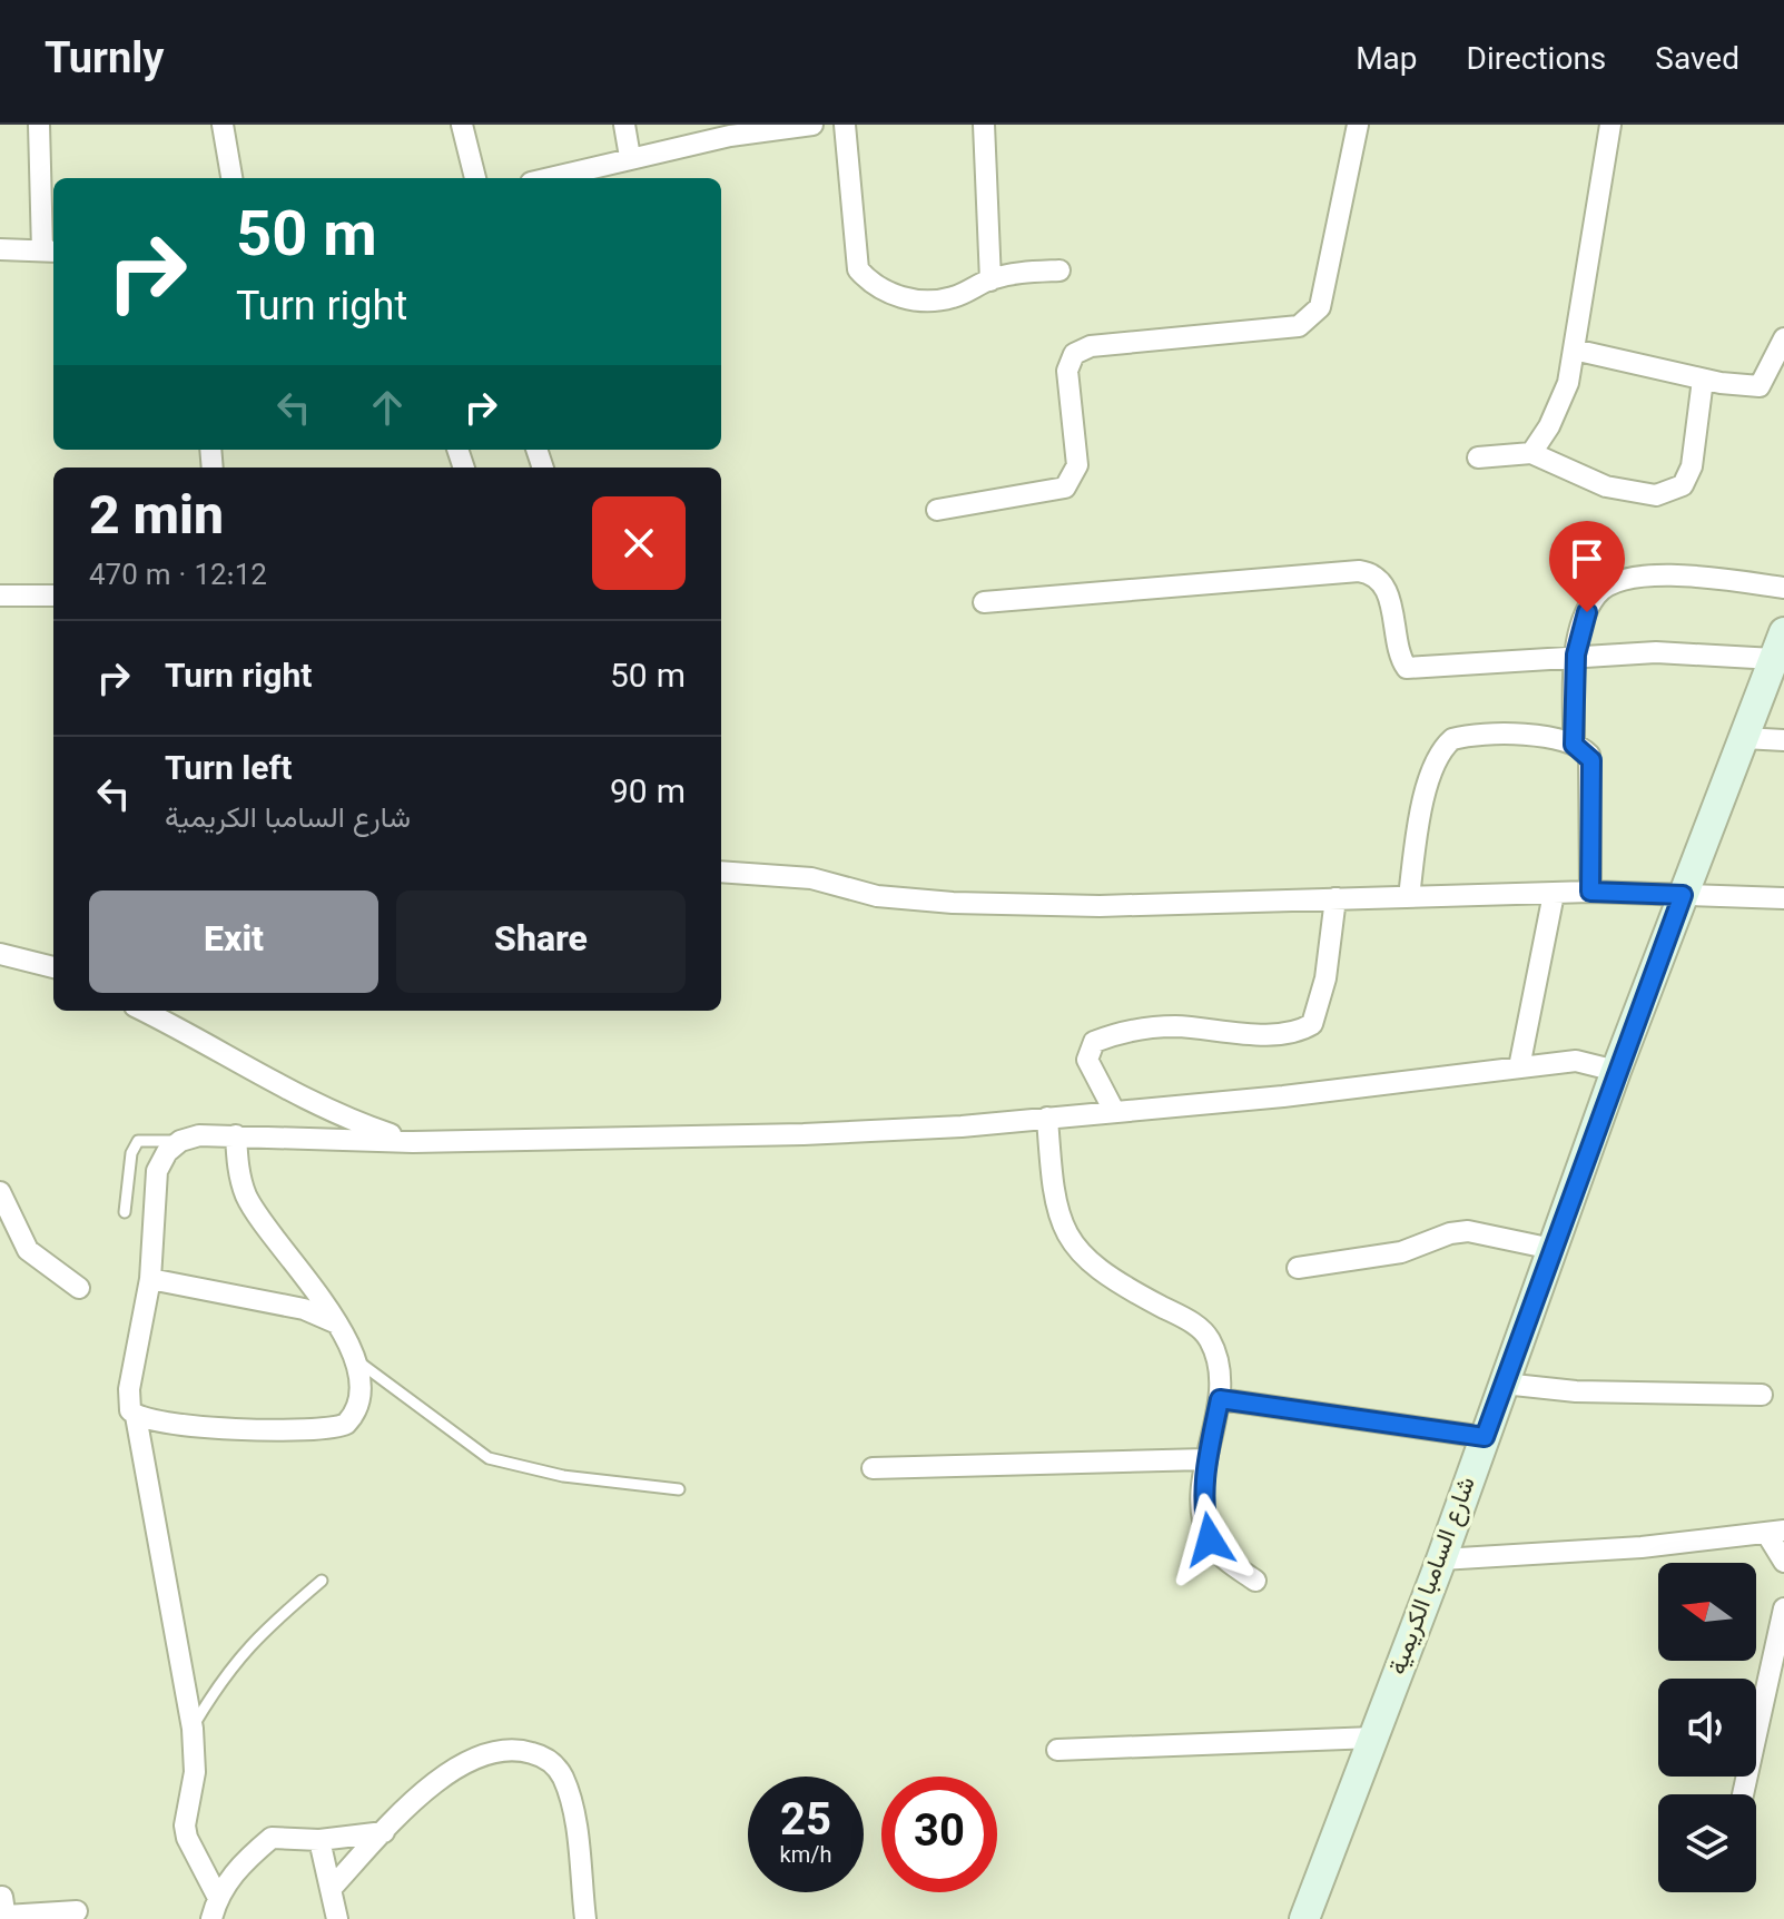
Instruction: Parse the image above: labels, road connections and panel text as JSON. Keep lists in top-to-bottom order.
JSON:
{
  "streets": {
    "main road": ["شارع السامبا الكريمية"]
  },
  "north": "left",
  "page": {
    "header": "Turnly",
    "nav": ["Map", "Directions", "Saved"],
    "turn": ["50 m", "Turn right"],
    "heading": ["2 min", "470 m · 12:12"],
    "list": [
      {
        "name": "Turn right",
        "value": "50 m"
      },
      {
        "name": "Turn left",
        "note": "شارع السامبا الكريمية",
        "value": "90 m"
      }
    ],
    "buttons": ["Exit", "Share"],
    "speed": "25 km/h",
    "limit": "30"
  }
}
